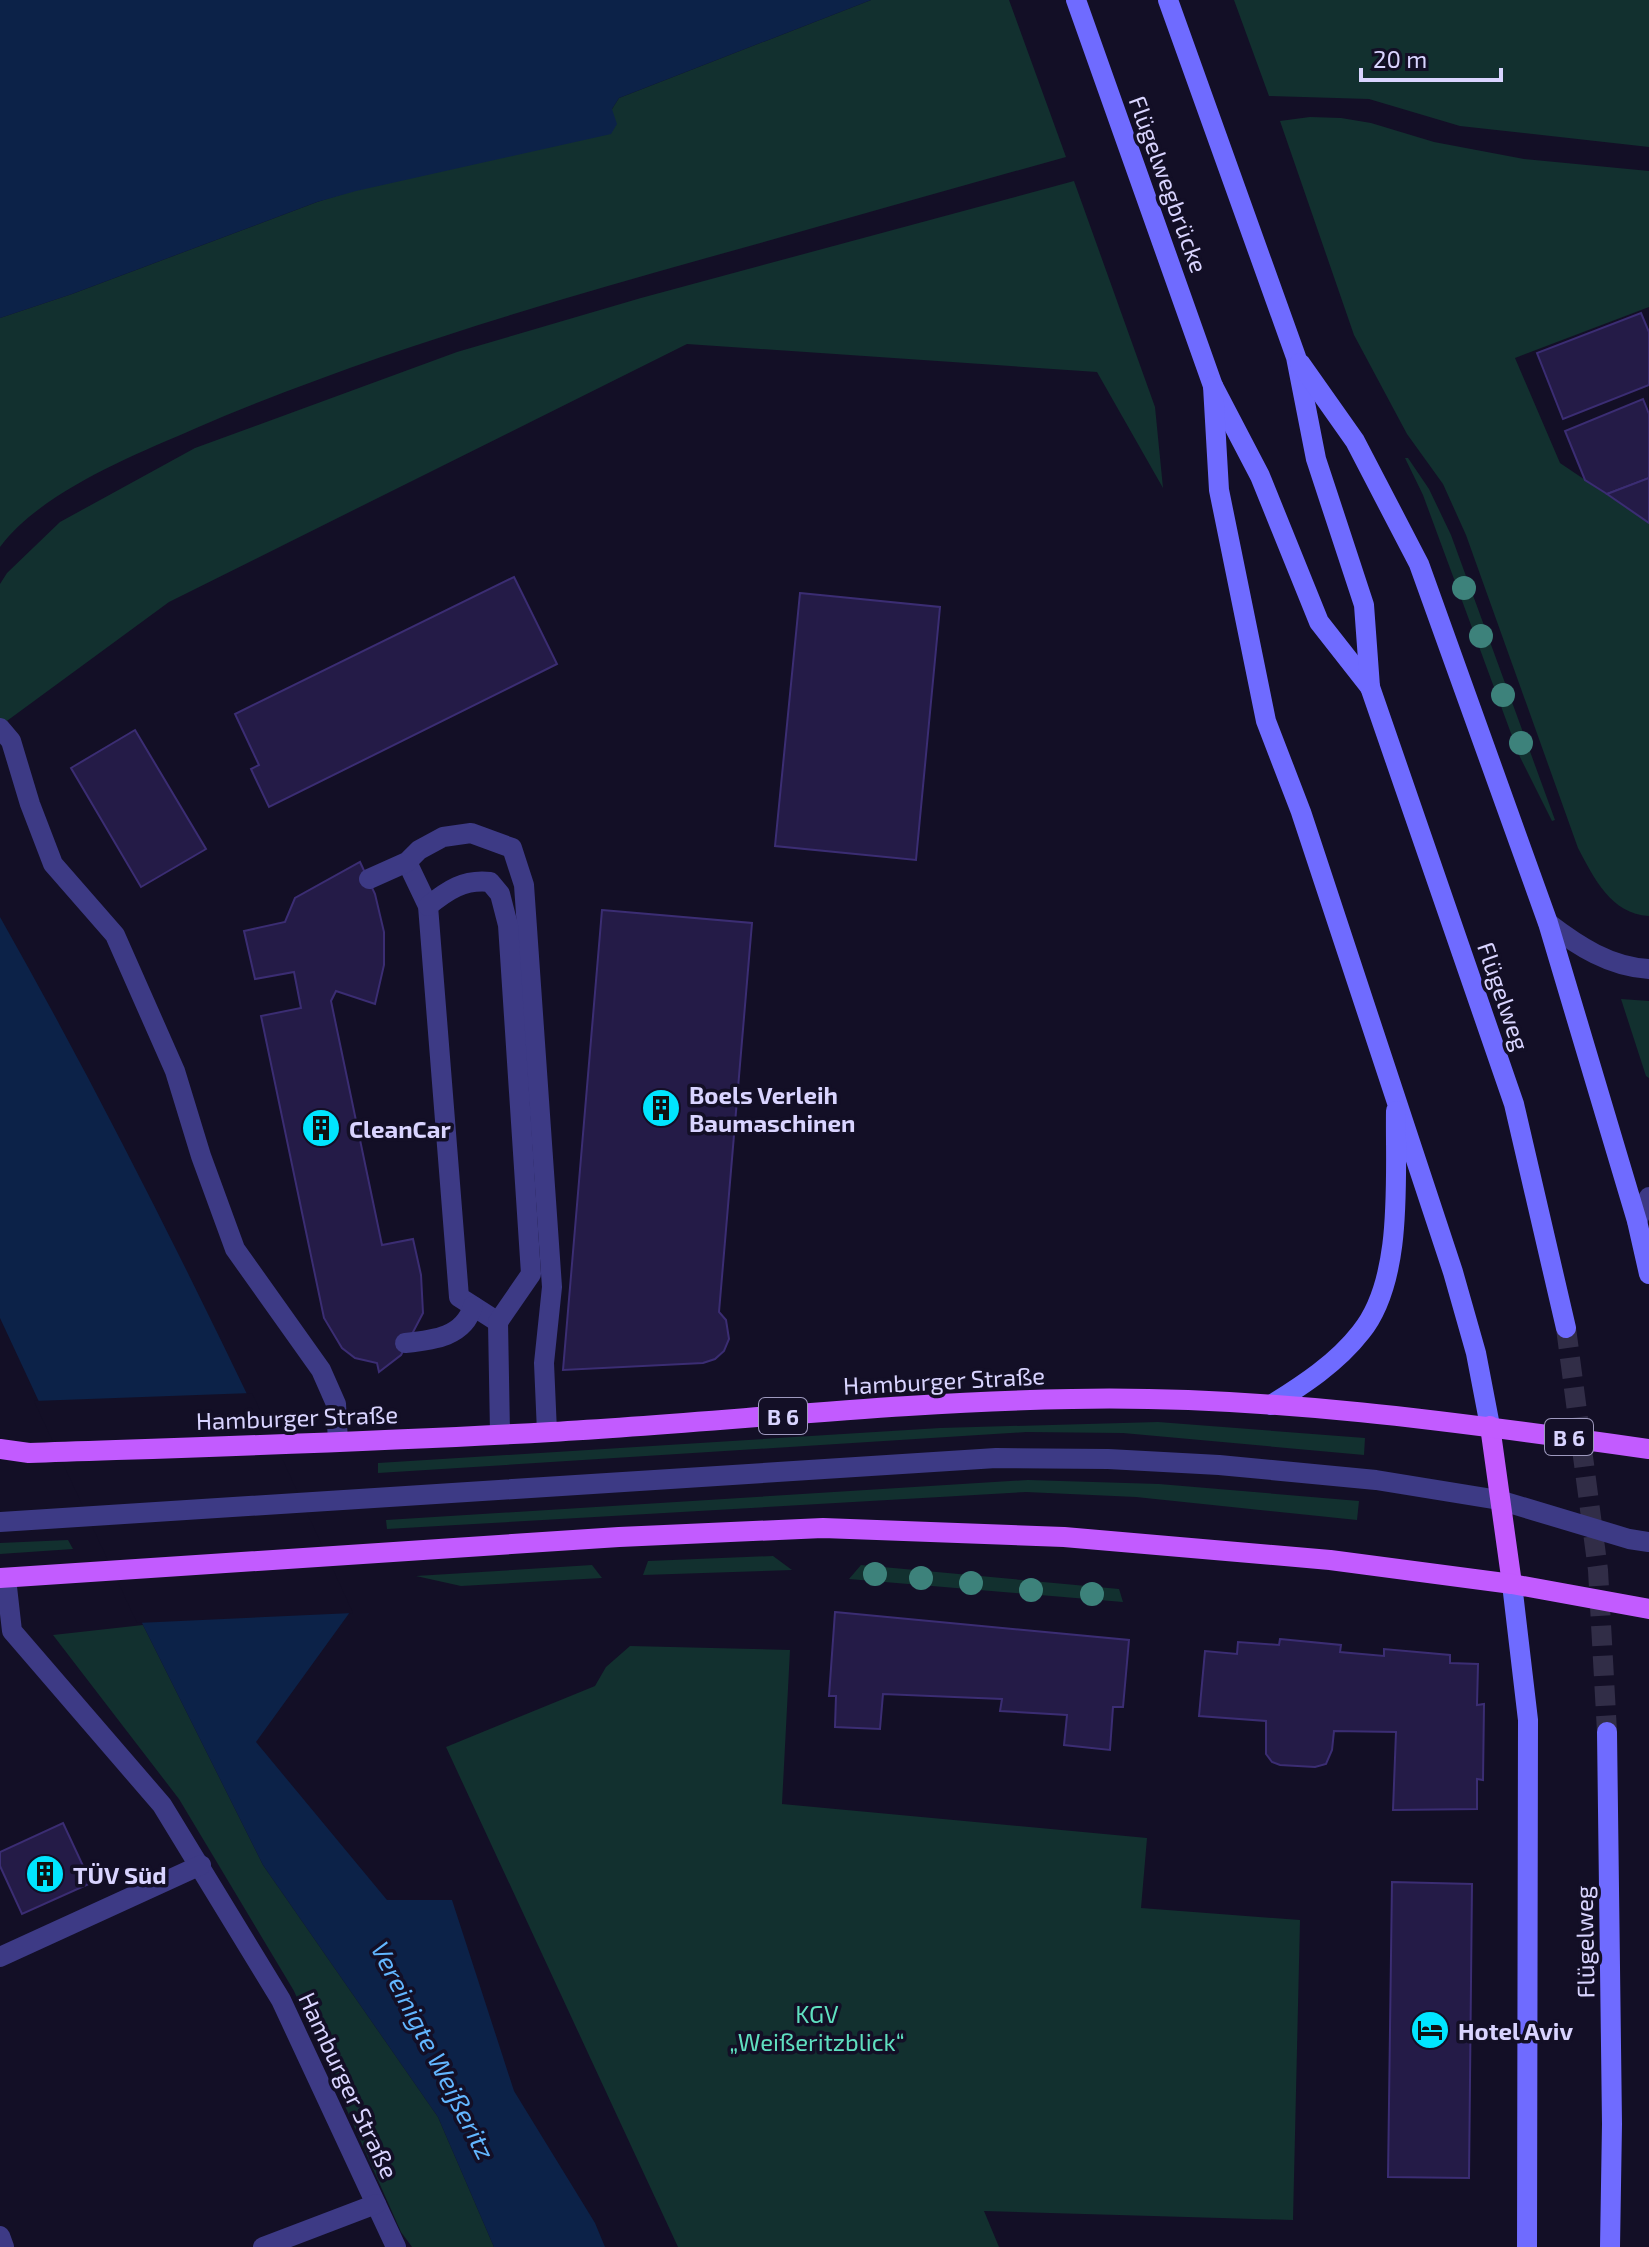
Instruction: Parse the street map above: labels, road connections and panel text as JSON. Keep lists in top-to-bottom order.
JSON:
{
  "streets": {
    "main road": [
      "Flügelwegbrücke",
      "Flügelweg",
      "Hamburger Straße",
      "B 6"
    ]
  },
  "crossings": [
    ["Flügelwegbrücke", "Flügelweg"]
  ],
  "water": ["Vereinigte Weißeritz"],
  "parks": ["KGV „Weißeritzblick“"],
  "places": {
    "building": ["Boels Verleih Baumaschinen", "CleanCar", "TÜV Süd"],
    "hotel": ["Hotel Aviv"]
  },
  "scale_bar": "20 m"
}
